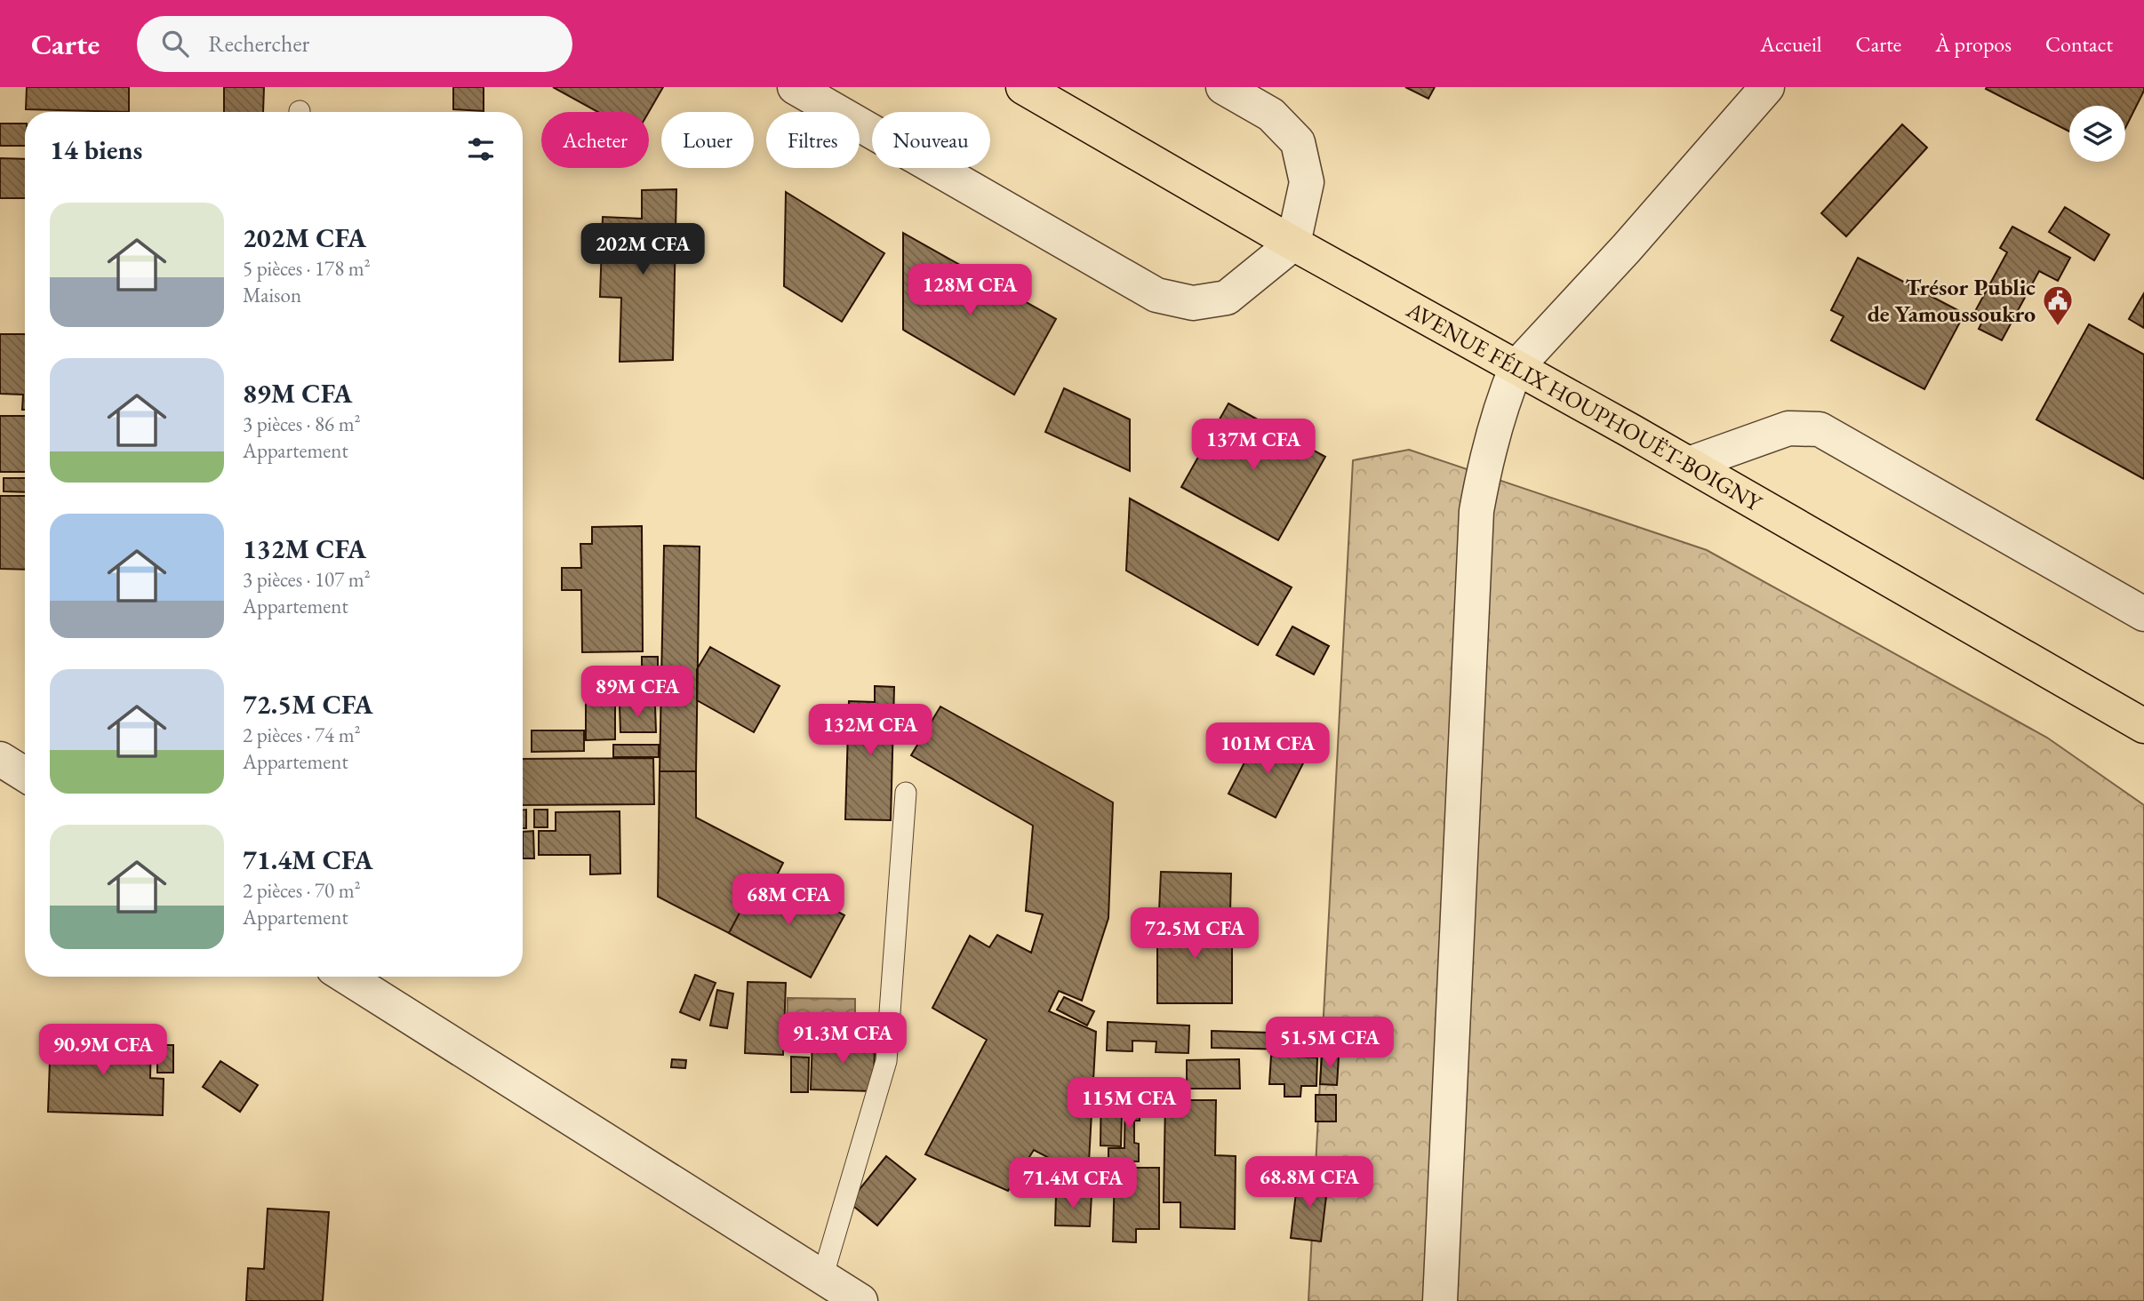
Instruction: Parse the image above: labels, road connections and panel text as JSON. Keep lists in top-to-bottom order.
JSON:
{
  "streets": {
    "highway": ["AVENUE FÉLIX HOUPHOUËT-BOIGNY"]
  },
  "places": {
    "public building": ["Trésor Public de Yamoussoukro"]
  },
  "page": {
    "header": "Carte",
    "search": "Rechercher",
    "nav": [
      "Accueil",
      "Carte",
      "À propos",
      "Contact"
    ],
    "chip": [
      "Acheter",
      "Louer",
      "Filtres",
      "Nouveau"
    ],
    "heading": "14 biens",
    "list": [
      {
        "name": "202M CFA",
        "note": "5 pièces · 178 m² · Maison"
      },
      {
        "name": "89M CFA",
        "note": "3 pièces · 86 m² · Appartement"
      },
      {
        "name": "132M CFA",
        "note": "3 pièces · 107 m² · Appartement"
      },
      {
        "name": "72.5M CFA",
        "note": "2 pièces · 74 m² · Appartement"
      },
      {
        "name": "71.4M CFA",
        "note": "2 pièces · 70 m² · Appartement"
      }
    ],
    "price": [
      "202M CFA",
      "128M CFA",
      "137M CFA",
      "89M CFA",
      "132M CFA",
      "101M CFA",
      "68M CFA",
      "72.5M CFA",
      "91.3M CFA",
      "51.5M CFA",
      "90.9M CFA",
      "115M CFA",
      "68.8M CFA",
      "71.4M CFA"
    ]
  }
}
